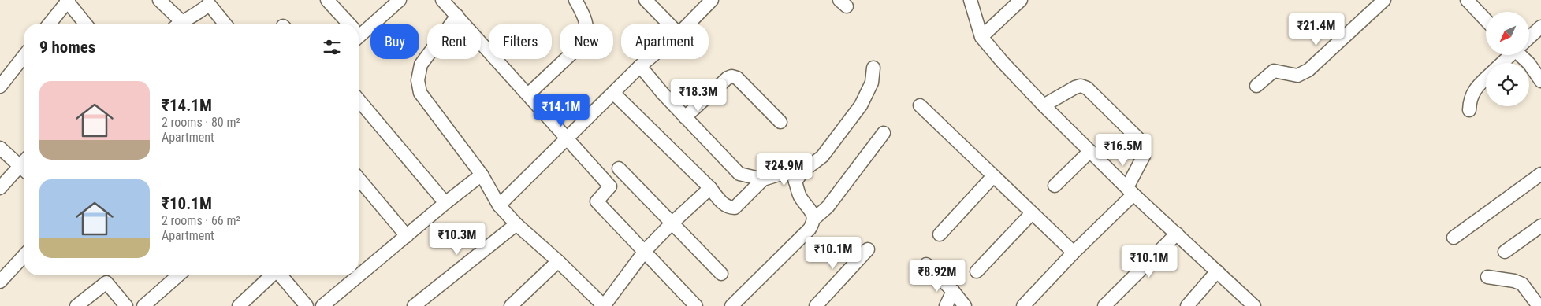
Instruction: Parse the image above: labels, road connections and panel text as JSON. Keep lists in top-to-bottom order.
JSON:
{
  "north": "bottom left",
  "page": {
    "price": [
      "₹21.4M",
      "₹18.3M",
      "₹14.1M",
      "₹16.5M",
      "₹24.9M",
      "₹10.3M",
      "₹10.1M",
      "₹10.1M",
      "₹8.92M"
    ],
    "chip": [
      "Buy",
      "Rent",
      "Filters",
      "New",
      "Apartment"
    ],
    "heading": "9 homes",
    "list": [
      {
        "name": "₹14.1M",
        "note": "2 rooms · 80 m² · Apartment"
      },
      {
        "name": "₹10.1M",
        "note": "2 rooms · 66 m² · Apartment"
      }
    ]
  }
}
